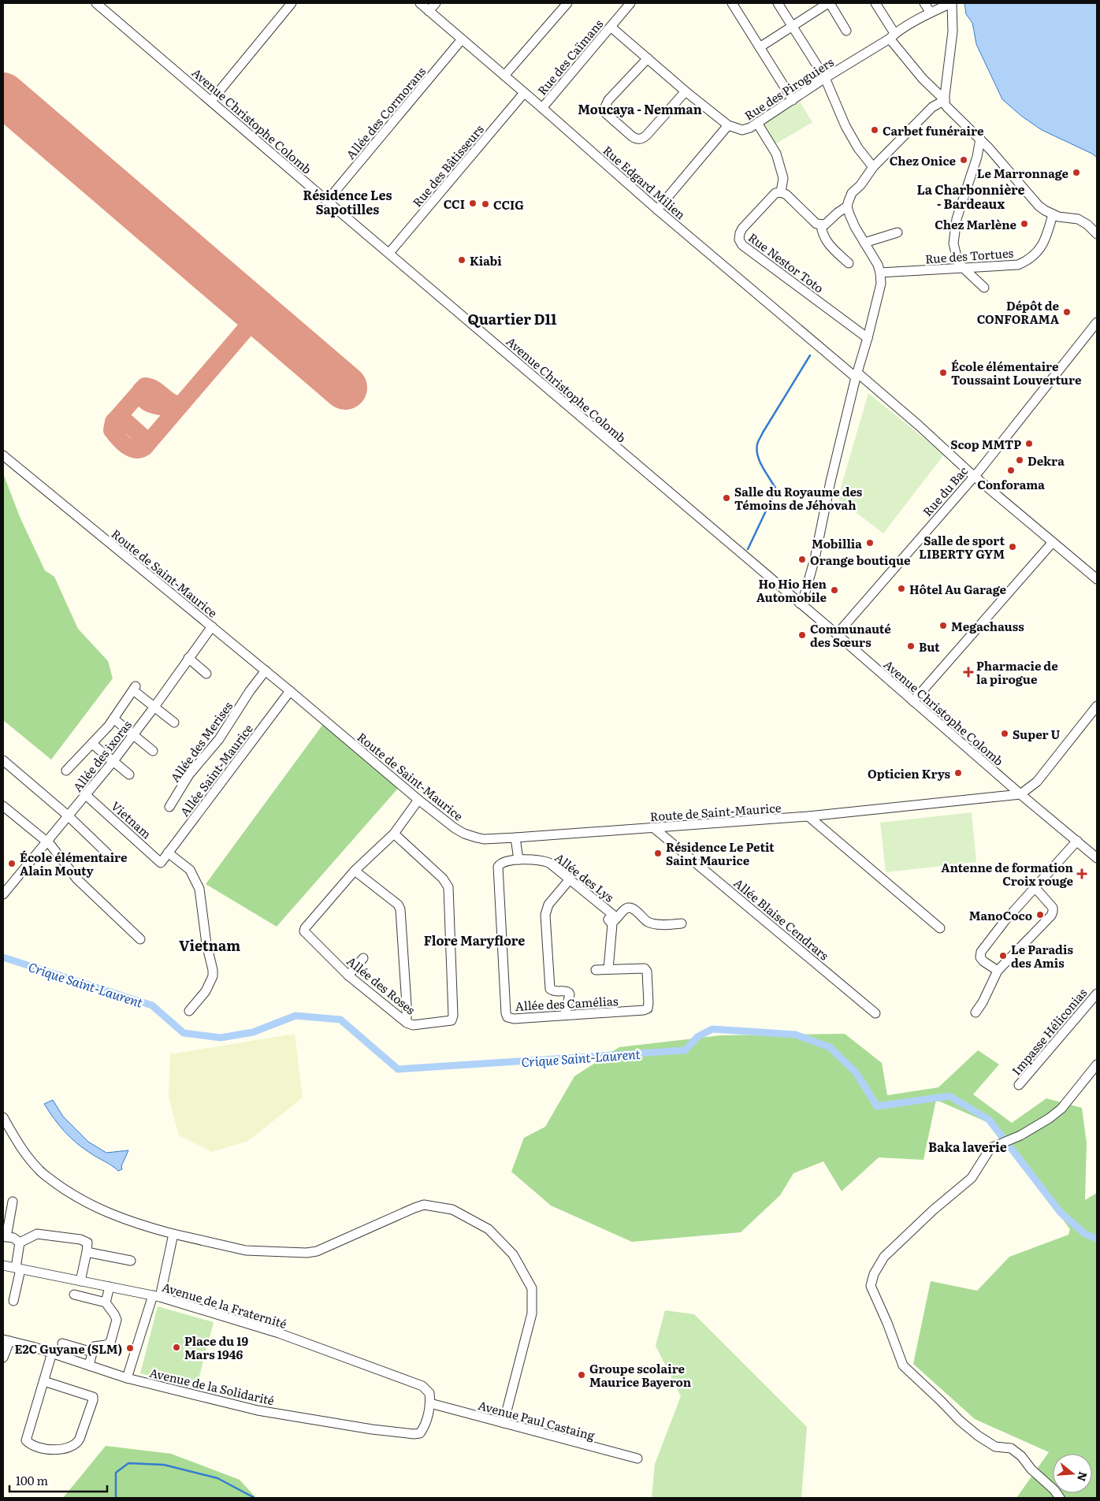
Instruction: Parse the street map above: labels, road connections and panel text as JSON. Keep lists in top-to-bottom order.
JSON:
{
  "streets": {
    "street": [
      "Rue des Caïmans",
      "Rue des Piroguiers",
      "Allée des Cormorans",
      "Avenue Christophe Colomb",
      "Rue des Bâtisseurs",
      "Rue Edgard Milien",
      "Rue des Tortues",
      "Rue Nestor Toto",
      "Rue du Bac",
      "Route de Saint-Maurice",
      "Allée des Merises",
      "Allée des ixoras",
      "Allée Saint-Maurice",
      "Vietnam",
      "Allée des Lys",
      "Allée Blaise Cendrars",
      "Allée des Roses",
      "Allée des Camélias",
      "Impasse Héliconias",
      "Avenue de la Fraternité",
      "Avenue de la Solidarité",
      "Avenue Paul Castaing"
    ]
  },
  "crossings": [
    ["Rue des Caïmans", "Rue des Piroguiers"],
    ["Rue des Caïmans", "Rue Edgard Milien"],
    ["Allée des Cormorans", "Avenue Christophe Colomb"],
    ["Allée des Cormorans", "Rue Edgard Milien"],
    ["Avenue Christophe Colomb", "Rue des Bâtisseurs"],
    ["Avenue Christophe Colomb", "Rue du Bac"],
    ["Avenue Christophe Colomb", "Route de Saint-Maurice"],
    ["Rue des Bâtisseurs", "Rue Edgard Milien"],
    ["Rue Edgard Milien", "Rue du Bac"],
    ["Route de Saint-Maurice", "Allée des Merises"],
    ["Route de Saint-Maurice", "Allée des ixoras"],
    ["Route de Saint-Maurice", "Allée Saint-Maurice"],
    ["Route de Saint-Maurice", "Allée Blaise Cendrars"],
    ["Route de Saint-Maurice", "Allée des Roses"],
    ["Allée des ixoras", "Vietnam"],
    ["Allée Saint-Maurice", "Vietnam"],
    ["Allée des Lys", "Allée des Camélias"],
    ["Avenue de la Fraternité", "Avenue de la Solidarité"],
    ["Avenue de la Fraternité", "Avenue Paul Castaing"],
    ["Avenue de la Solidarité", "Avenue Paul Castaing"]
  ],
  "districts": [
    "Moucaya - Nemman",
    "La Charbonnière - Bardeaux",
    "Résidence Les Sapotilles",
    "Quartier D11",
    "Flore Maryflore",
    "Vietnam",
    "Baka laverie"
  ],
  "water": ["Crique Saint-Laurent"],
  "places": {
    "other": [
      "Carbet funéraire",
      "Chez Onice",
      "Le Marronnage",
      "CCI",
      "CCIG",
      "Chez Marlène",
      "Kiabi",
      "Dépôt de CONFORAMA",
      "École élémentaire Toussaint Louverture",
      "Scop MMTP",
      "Dekra",
      "Conforama",
      "Salle du Royaume des Témoins de Jéhovah",
      "Mobillia",
      "Salle de sport LIBERTY GYM",
      "Orange boutique",
      "Hôtel Au Garage",
      "Ho Hio Hen Automobile",
      "Megachauss",
      "Communauté des Sœurs",
      "But",
      "Super U",
      "Opticien Krys",
      "Résidence Le Petit Saint Maurice",
      "École élémentaire Alain Mouty",
      "ManoCoco",
      "Le Paradis des Amis",
      "Place du 19 Mars 1946",
      "E2C Guyane (SLM)",
      "Groupe scolaire Maurice Bayeron"
    ],
    "health": ["Pharmacie de la pirogue", "Antenne de formation Croix rouge"]
  },
  "scale_bar": "100 m",
  "north": "right"
}
